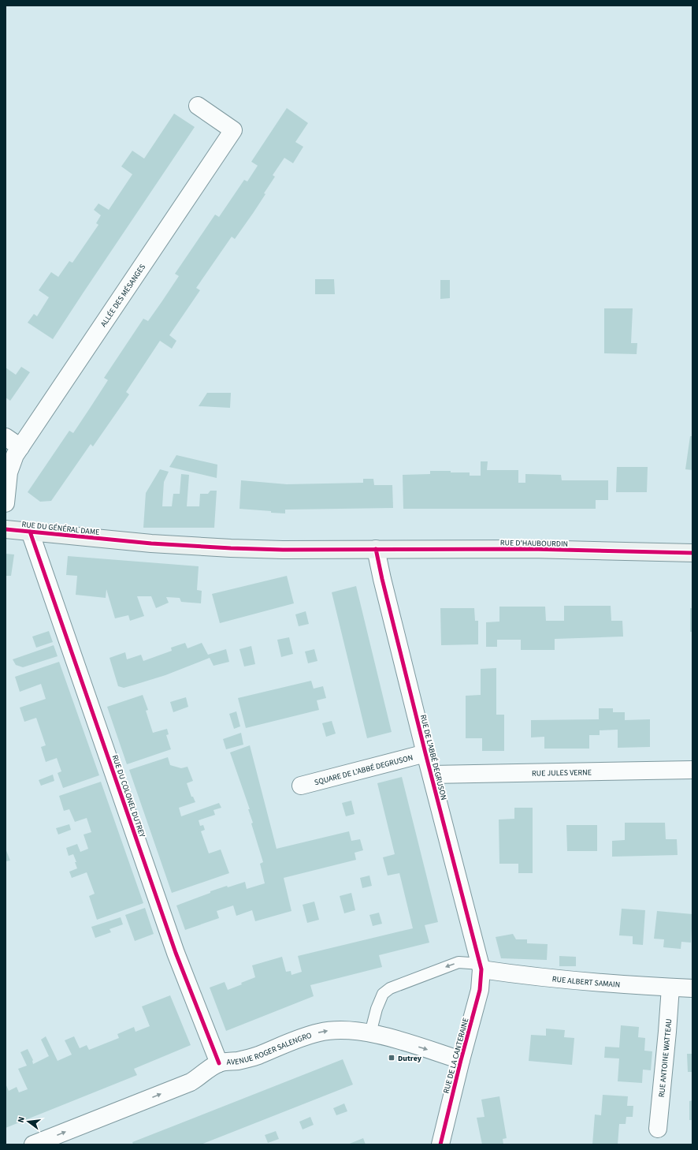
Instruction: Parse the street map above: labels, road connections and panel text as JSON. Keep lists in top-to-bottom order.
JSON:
{
  "streets": {
    "street": [
      "ALLÉE DES MÉSANGES",
      "RUE DU GÉNÉRAL DAME",
      "RUE D'HAUBOURDIN",
      "RUE DE L'ABBÉ DEGRUSON",
      "SQUARE DE L'ABBÉ DEGRUSON",
      "RUE JULES VERNE",
      "RUE DU COLONEL DUTREY",
      "RUE ALBERT SAMAIN",
      "AVENUE ROGER SALENGRO",
      "RUE DE LA CANTERAINE",
      "RUE ANTOINE WATTEAU"
    ]
  },
  "crossings": [
    ["RUE DU GÉNÉRAL DAME", "RUE D'HAUBOURDIN"],
    ["RUE DU GÉNÉRAL DAME", "RUE DE L'ABBÉ DEGRUSON"],
    ["RUE DU GÉNÉRAL DAME", "RUE DU COLONEL DUTREY"],
    ["RUE D'HAUBOURDIN", "RUE DE L'ABBÉ DEGRUSON"],
    ["RUE DE L'ABBÉ DEGRUSON", "SQUARE DE L'ABBÉ DEGRUSON"],
    ["RUE DE L'ABBÉ DEGRUSON", "RUE JULES VERNE"],
    ["RUE DE L'ABBÉ DEGRUSON", "RUE ALBERT SAMAIN"],
    ["RUE DE L'ABBÉ DEGRUSON", "RUE DE LA CANTERAINE"],
    ["RUE DU COLONEL DUTREY", "AVENUE ROGER SALENGRO"],
    ["RUE ALBERT SAMAIN", "RUE DE LA CANTERAINE"],
    ["RUE ALBERT SAMAIN", "RUE ANTOINE WATTEAU"],
    ["AVENUE ROGER SALENGRO", "RUE DE LA CANTERAINE"]
  ],
  "one_way": ["AVENUE ROGER SALENGRO"],
  "places": {
    "transit": ["Dutrey"]
  },
  "north": "left"
}
